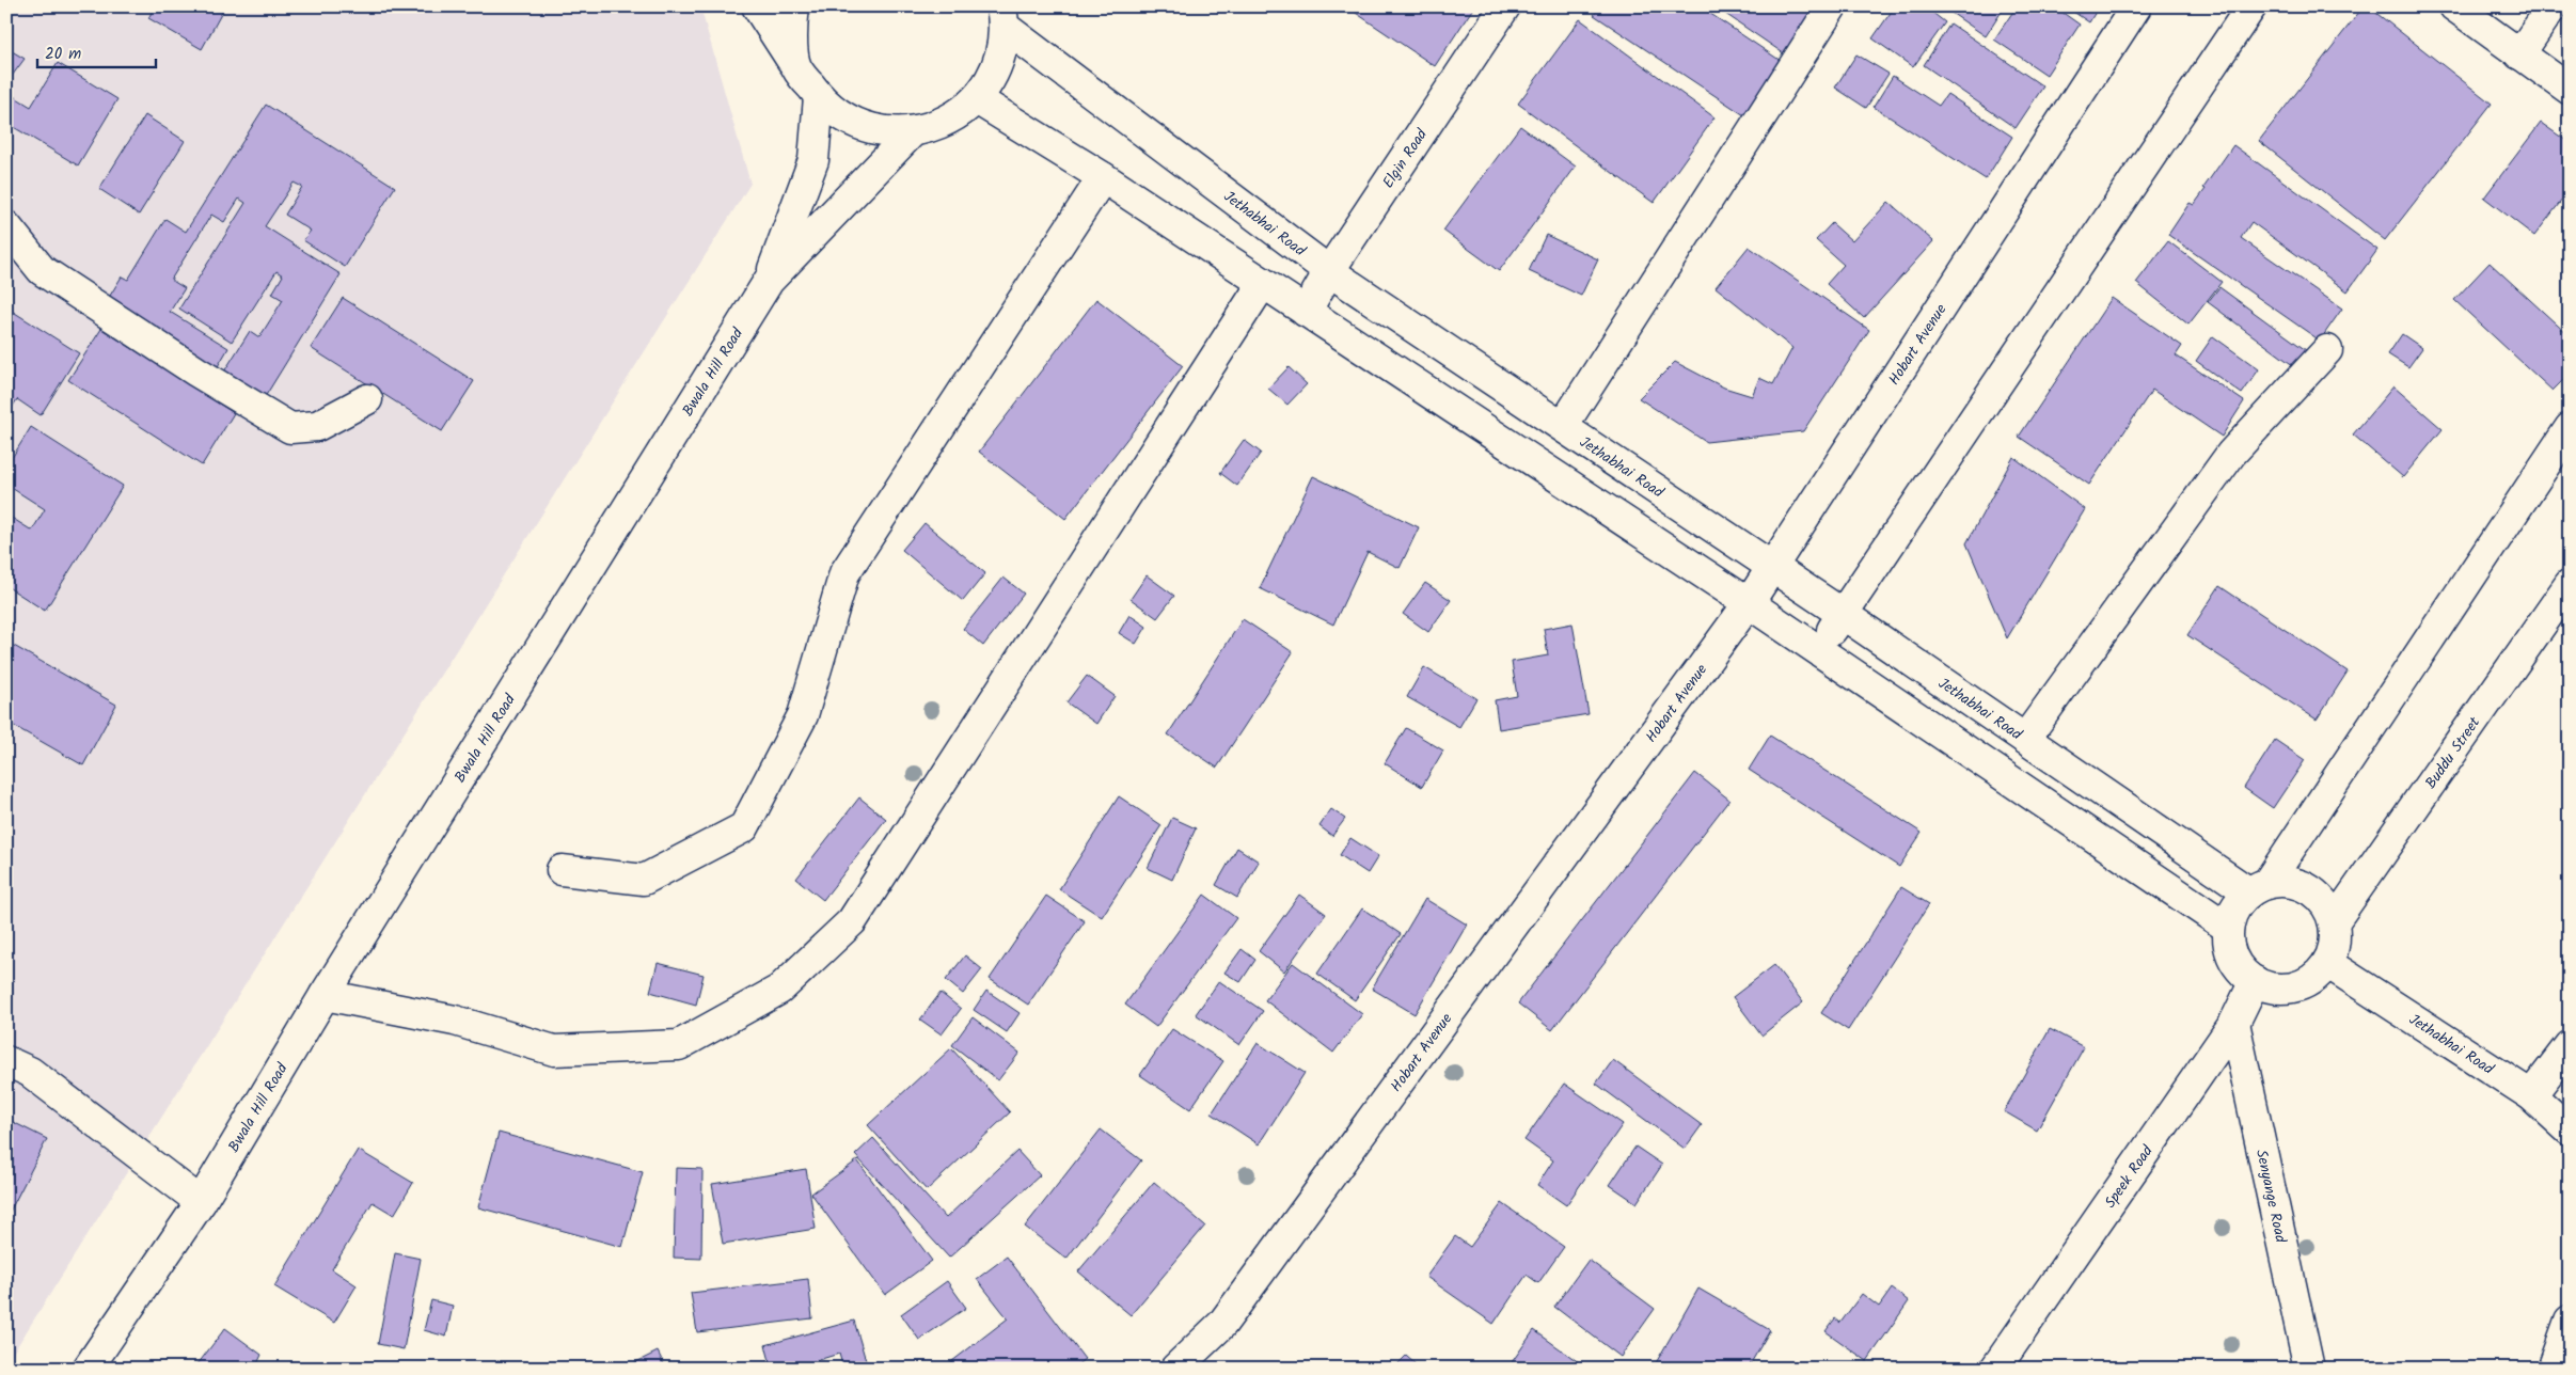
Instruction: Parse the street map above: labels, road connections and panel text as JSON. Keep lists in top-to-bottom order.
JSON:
{
  "streets": {
    "street": [
      "Elgin Road",
      "Jethabhai Road",
      "Hobart Avenue",
      "Bwala Hill Road",
      "Buddu Street",
      "Speek Road",
      "Senyange Road"
    ]
  },
  "crossings": [
    ["Elgin Road", "Jethabhai Road"],
    ["Jethabhai Road", "Hobart Avenue"],
    ["Jethabhai Road", "Buddu Street"],
    ["Jethabhai Road", "Speek Road"],
    ["Buddu Street", "Speek Road"],
    ["Speek Road", "Senyange Road"]
  ],
  "scale_bar": "20 m"
}
